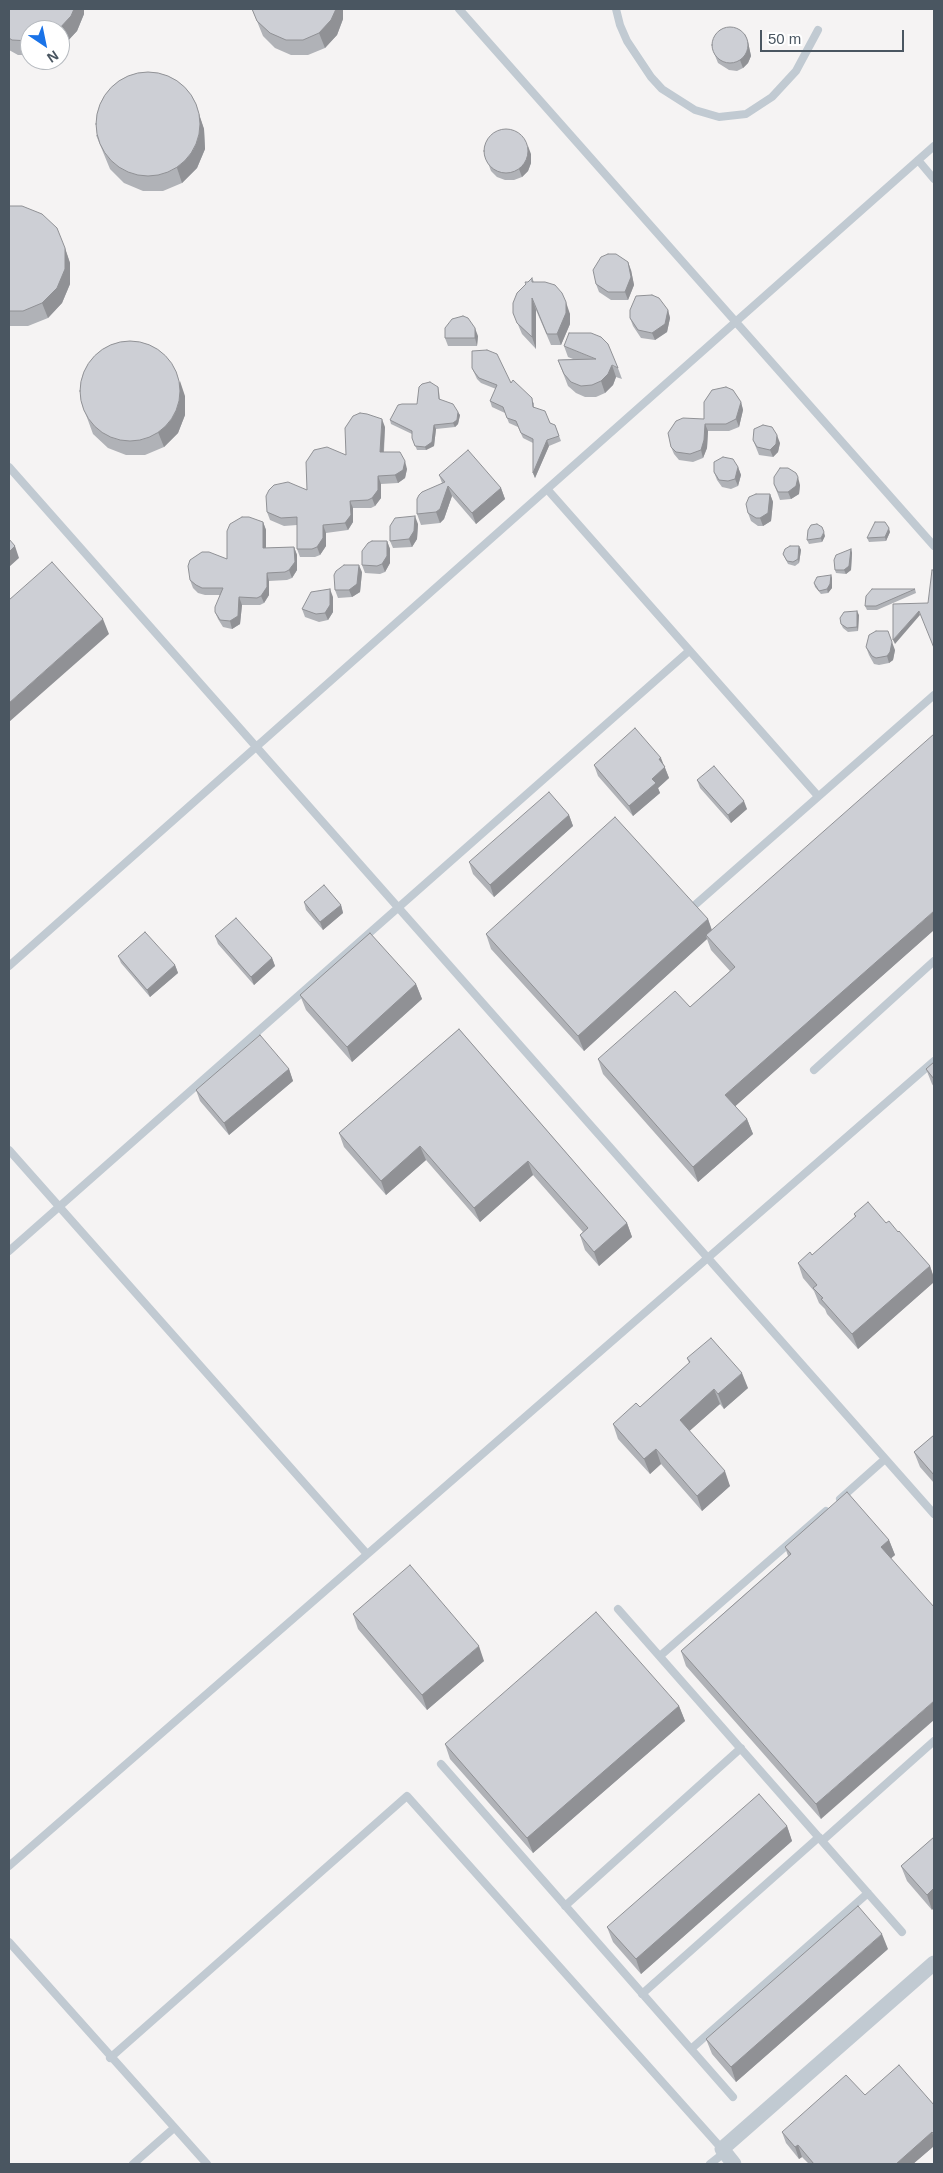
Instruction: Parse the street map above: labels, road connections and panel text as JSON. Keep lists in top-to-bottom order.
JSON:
{
  "scale_bar": "50 m",
  "north": "bottom right"
}
